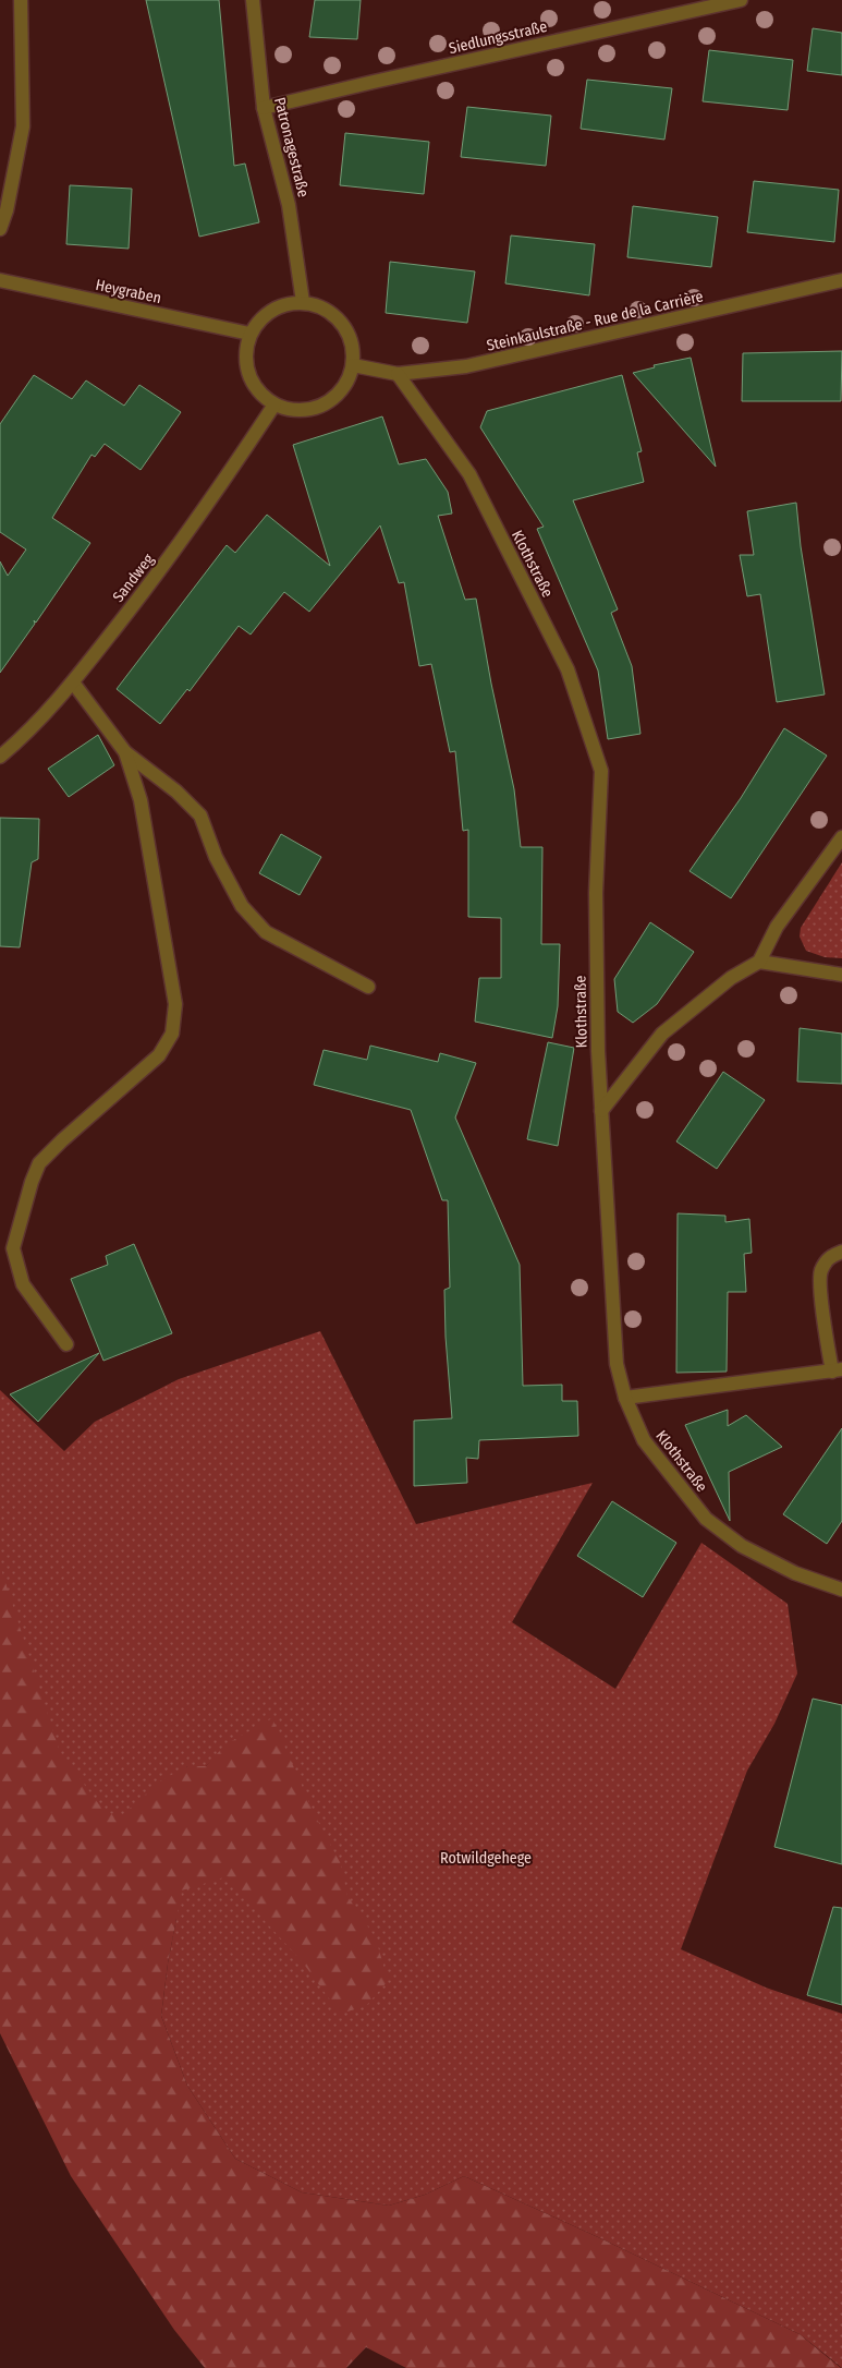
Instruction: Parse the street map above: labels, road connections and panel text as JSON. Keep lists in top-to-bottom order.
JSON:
{
  "streets": {
    "street": [
      "Siedlungsstraße",
      "Patronagestraße",
      "Heygraben",
      "Steinkaulstraße - Rue de la Carrière",
      "Klothstraße",
      "Sandweg"
    ]
  },
  "crossings": [
    ["Siedlungsstraße", "Patronagestraße"],
    ["Patronagestraße", "Heygraben"],
    ["Patronagestraße", "Steinkaulstraße - Rue de la Carrière"],
    ["Patronagestraße", "Sandweg"],
    ["Heygraben", "Steinkaulstraße - Rue de la Carrière"],
    ["Heygraben", "Sandweg"],
    ["Steinkaulstraße - Rue de la Carrière", "Klothstraße"],
    ["Steinkaulstraße - Rue de la Carrière", "Sandweg"]
  ],
  "parks": ["Rotwildgehege"]
}
